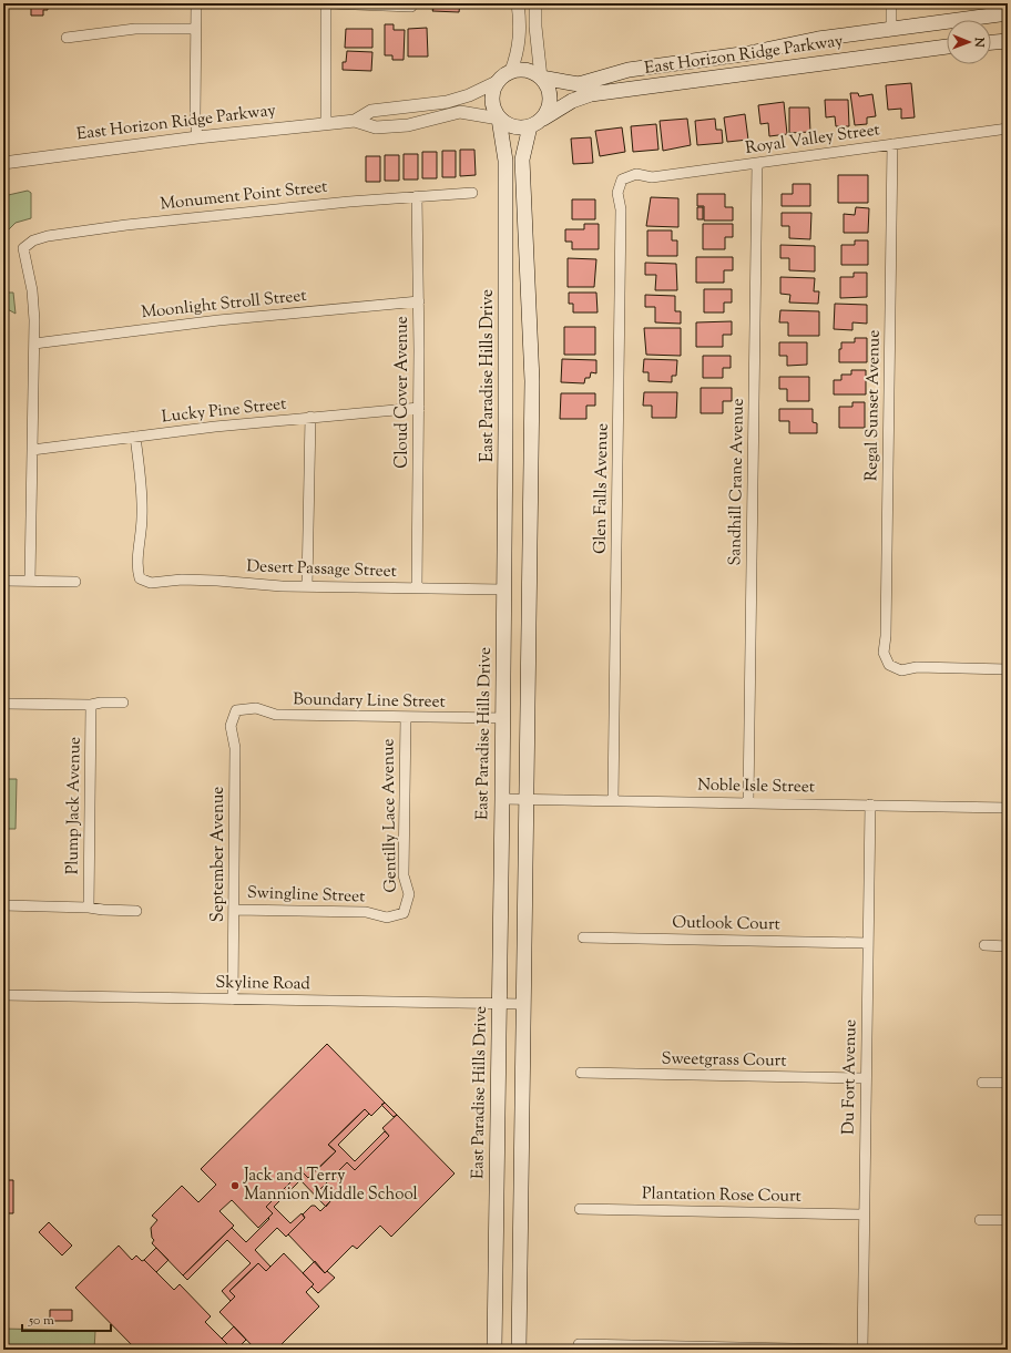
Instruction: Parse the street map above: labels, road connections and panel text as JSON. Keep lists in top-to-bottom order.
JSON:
{
  "streets": {
    "main road": ["East Horizon Ridge Parkway", "East Paradise Hills Drive"],
    "street": [
      "Royal Valley Street",
      "Monument Point Street",
      "Moonlight Stroll Street",
      "Cloud Cover Avenue",
      "Regal Sunset Avenue",
      "Lucky Pine Street",
      "Sandhill Crane Avenue",
      "Glen Falls Avenue",
      "Desert Passage Street",
      "Boundary Line Street",
      "Noble Isle Street",
      "Plump Jack Avenue",
      "Gentilly Lace Avenue",
      "September Avenue",
      "Swingline Street",
      "Outlook Court",
      "Skyline Road",
      "Sweetgrass Court",
      "Du Fort Avenue",
      "Plantation Rose Court"
    ]
  },
  "crossings": [
    ["East Horizon Ridge Parkway", "East Paradise Hills Drive"],
    ["Royal Valley Street", "Regal Sunset Avenue"],
    ["Royal Valley Street", "Sandhill Crane Avenue"],
    ["Royal Valley Street", "Glen Falls Avenue"],
    ["Monument Point Street", "Moonlight Stroll Street"],
    ["Monument Point Street", "Cloud Cover Avenue"],
    ["Moonlight Stroll Street", "Cloud Cover Avenue"],
    ["East Paradise Hills Drive", "Desert Passage Street"],
    ["East Paradise Hills Drive", "Boundary Line Street"],
    ["East Paradise Hills Drive", "Noble Isle Street"],
    ["East Paradise Hills Drive", "Skyline Road"],
    ["Cloud Cover Avenue", "Lucky Pine Street"],
    ["Cloud Cover Avenue", "Desert Passage Street"],
    ["Lucky Pine Street", "Desert Passage Street"],
    ["Sandhill Crane Avenue", "Noble Isle Street"],
    ["Glen Falls Avenue", "Noble Isle Street"],
    ["Boundary Line Street", "Gentilly Lace Avenue"],
    ["Boundary Line Street", "September Avenue"],
    ["Noble Isle Street", "Du Fort Avenue"],
    ["Gentilly Lace Avenue", "Swingline Street"],
    ["September Avenue", "Swingline Street"],
    ["September Avenue", "Skyline Road"],
    ["Outlook Court", "Du Fort Avenue"],
    ["Sweetgrass Court", "Du Fort Avenue"],
    ["Du Fort Avenue", "Plantation Rose Court"]
  ],
  "places": ["Jack and Terry Mannion Middle School"],
  "scale_bar": "50 m",
  "north": "right"
}
